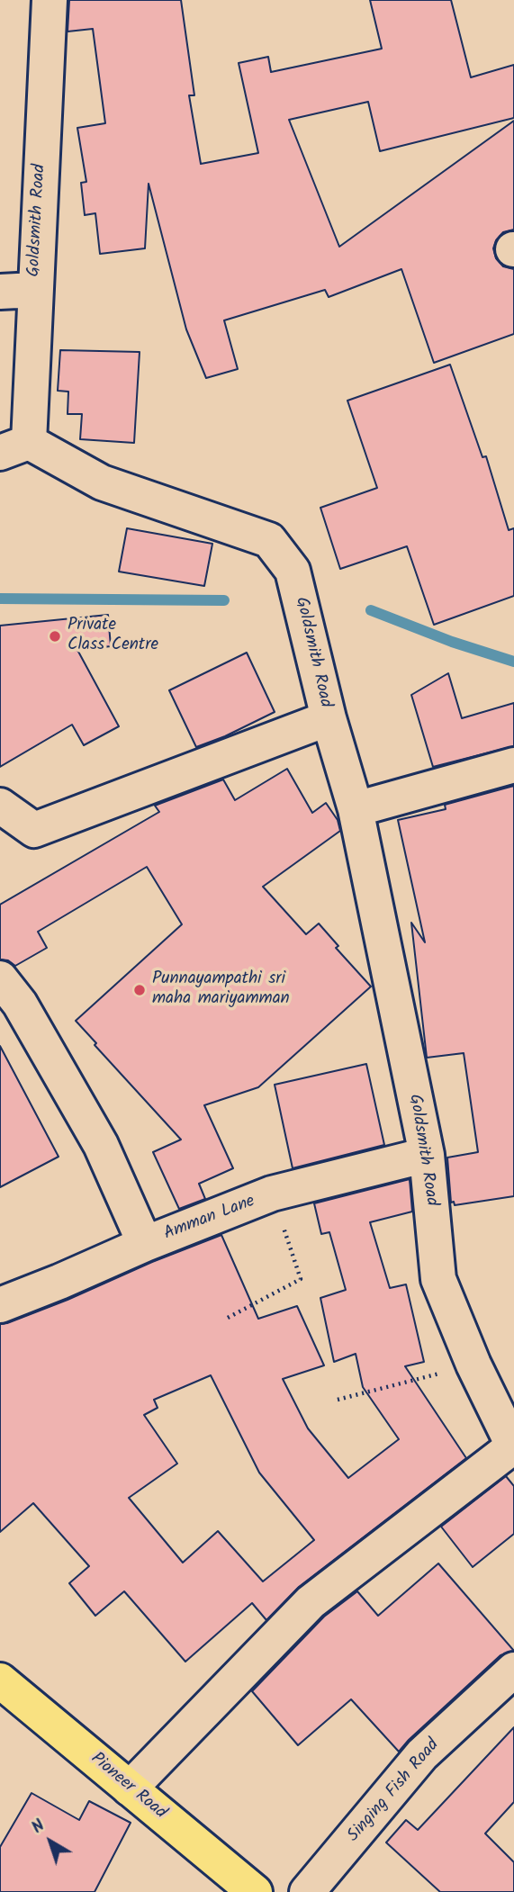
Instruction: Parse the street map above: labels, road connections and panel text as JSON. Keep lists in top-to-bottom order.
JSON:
{
  "streets": {
    "main road": ["Pioneer Road"],
    "street": ["Goldsmith Road", "Amman Lane", "Singing Fish Road"]
  },
  "crossings": [
    ["Goldsmith Road", "Amman Lane"]
  ],
  "places": ["Private Class Centre", "Punnayampathi sri maha mariyamman"],
  "north": "top left"
}
